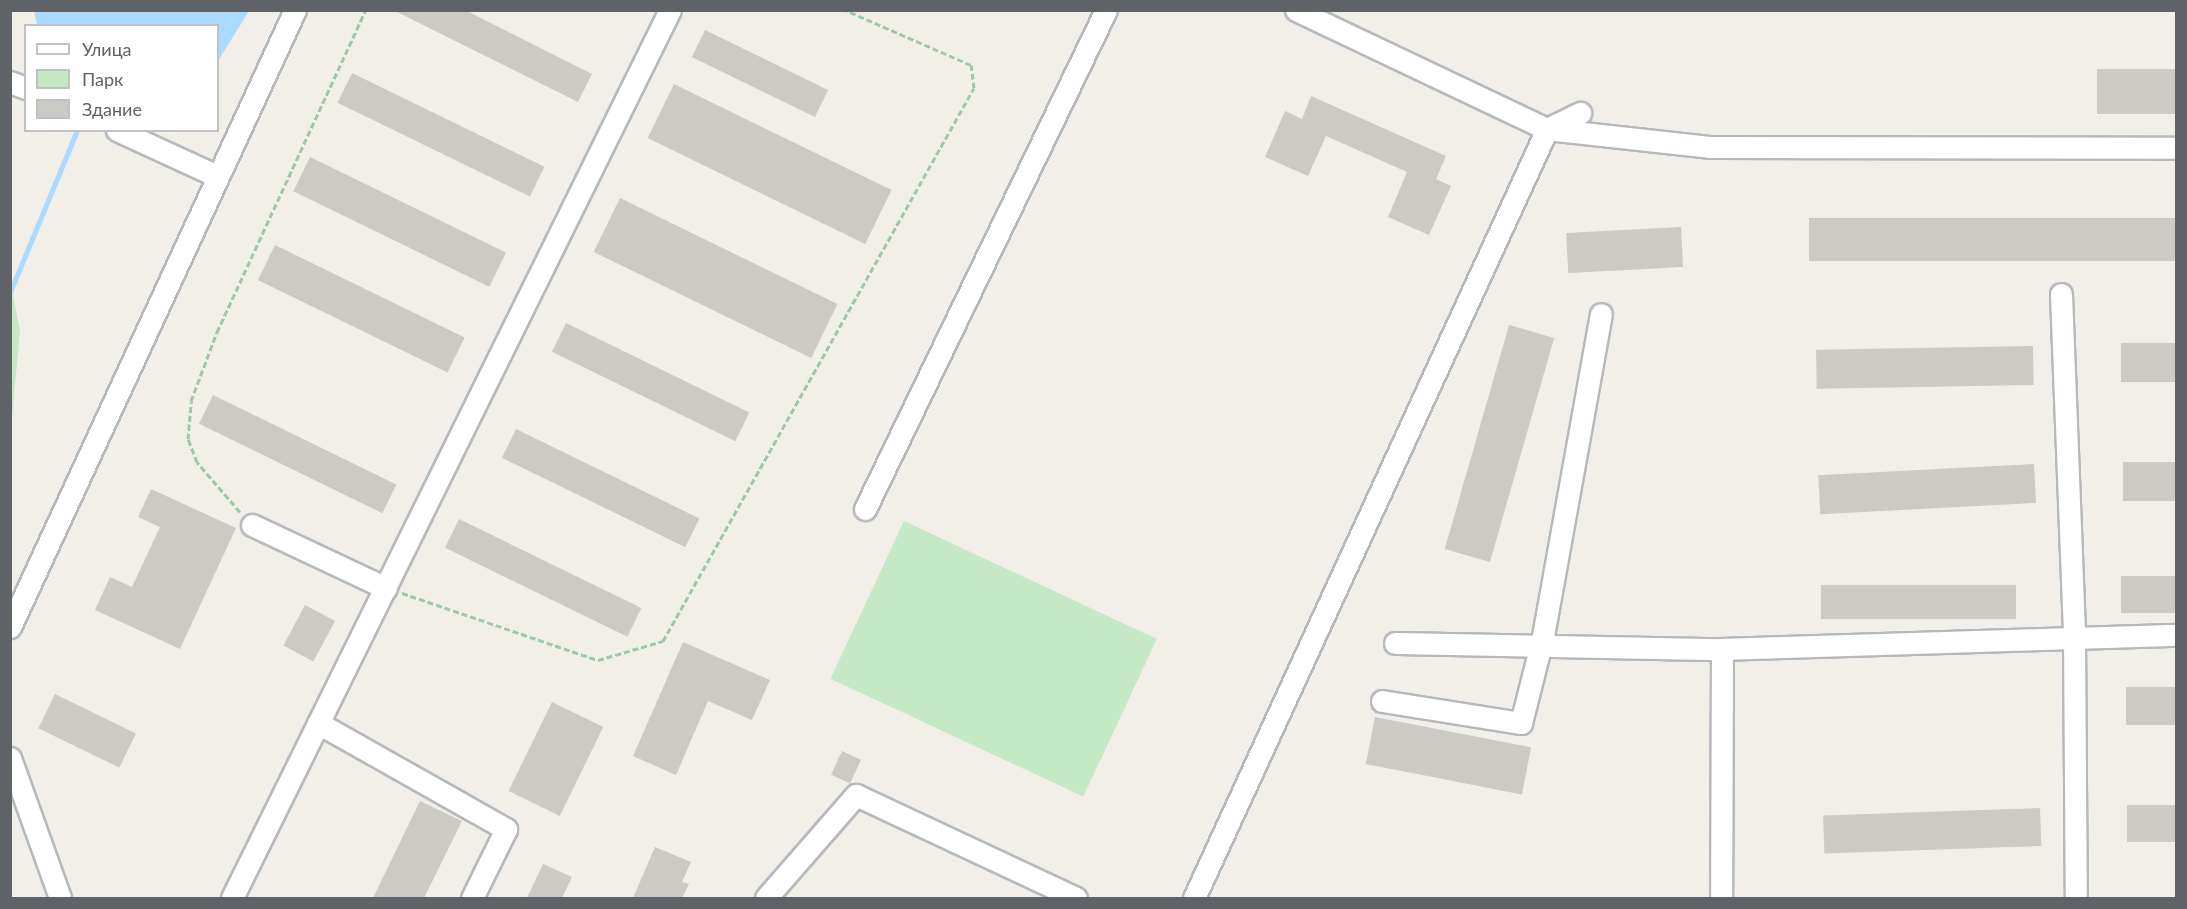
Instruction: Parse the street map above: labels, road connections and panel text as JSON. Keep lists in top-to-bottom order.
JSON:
{
  "legend": ["Улица", "Парк", "Здание"]
}
